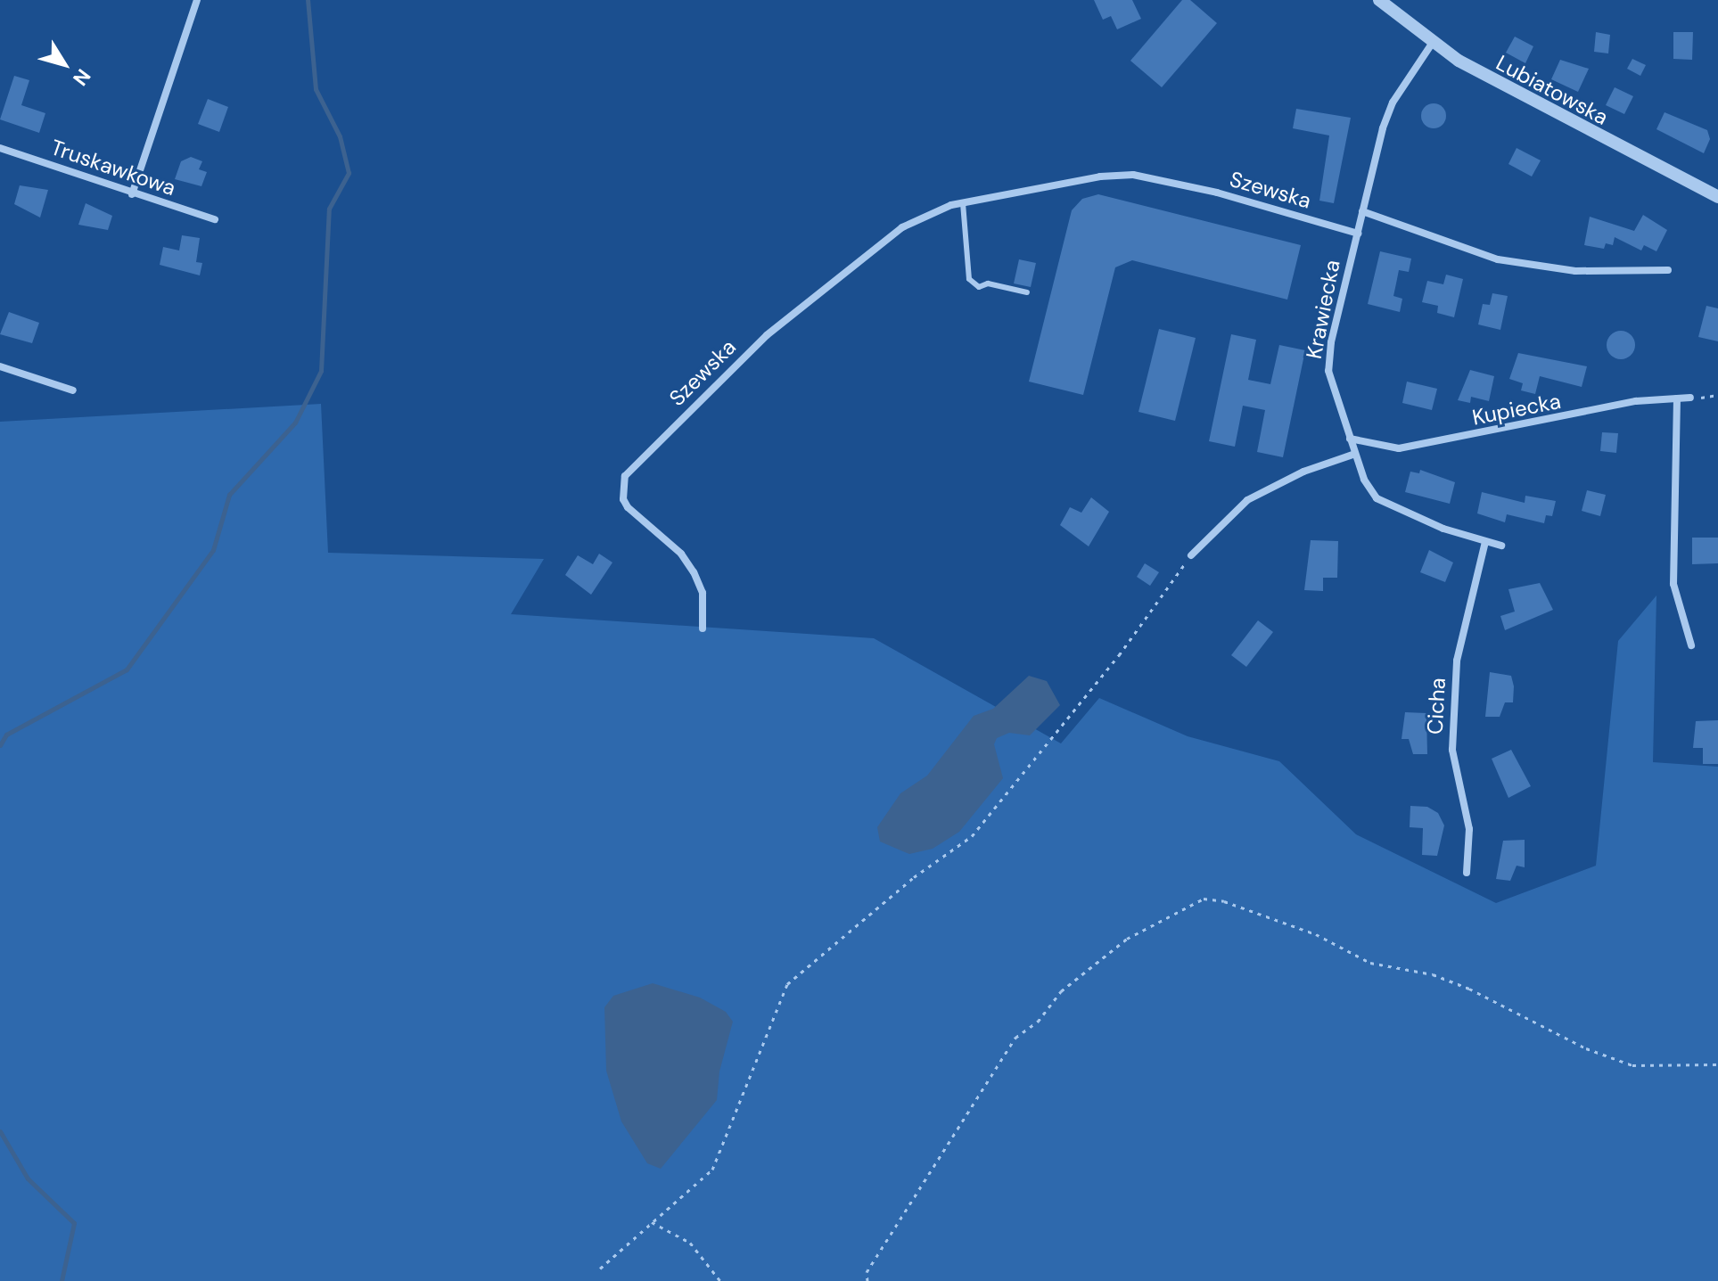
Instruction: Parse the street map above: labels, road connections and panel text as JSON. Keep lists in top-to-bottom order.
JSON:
{
  "streets": {
    "street": [
      "Lubiatowska",
      "Truskawkowa",
      "Szewska",
      "Krawiecka",
      "Kupiecka",
      "Cicha"
    ]
  },
  "crossings": [
    ["Lubiatowska", "Krawiecka"],
    ["Szewska", "Krawiecka"],
    ["Krawiecka", "Kupiecka"],
    ["Krawiecka", "Cicha"]
  ],
  "north": "bottom right"
}
